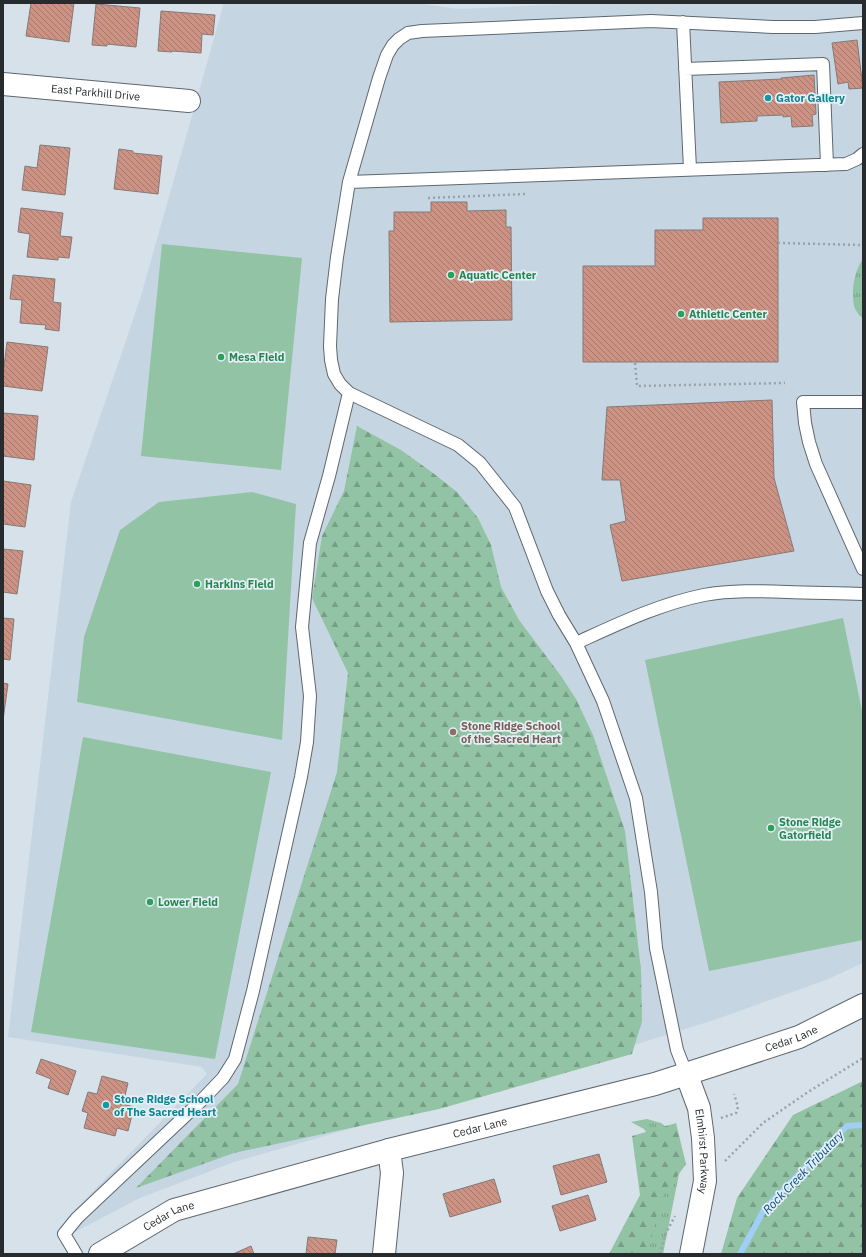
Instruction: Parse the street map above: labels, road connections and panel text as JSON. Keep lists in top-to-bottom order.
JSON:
{
  "streets": {
    "street": ["East Parkhill Drive", "Cedar Lane", "Elmhirst Parkway"]
  },
  "crossings": [
    ["Cedar Lane", "Elmhirst Parkway"]
  ],
  "water": ["Rock Creek Tributary"],
  "places": [
    "Gator Gallery",
    "Aquatic Center",
    "Athletic Center",
    "Mesa Field",
    "Harkins Field",
    "Stone Ridge School of the Sacred Heart",
    "Stone Ridge Gatorfield",
    "Lower Field",
    "Stone Ridge School of The Sacred Heart"
  ]
}
